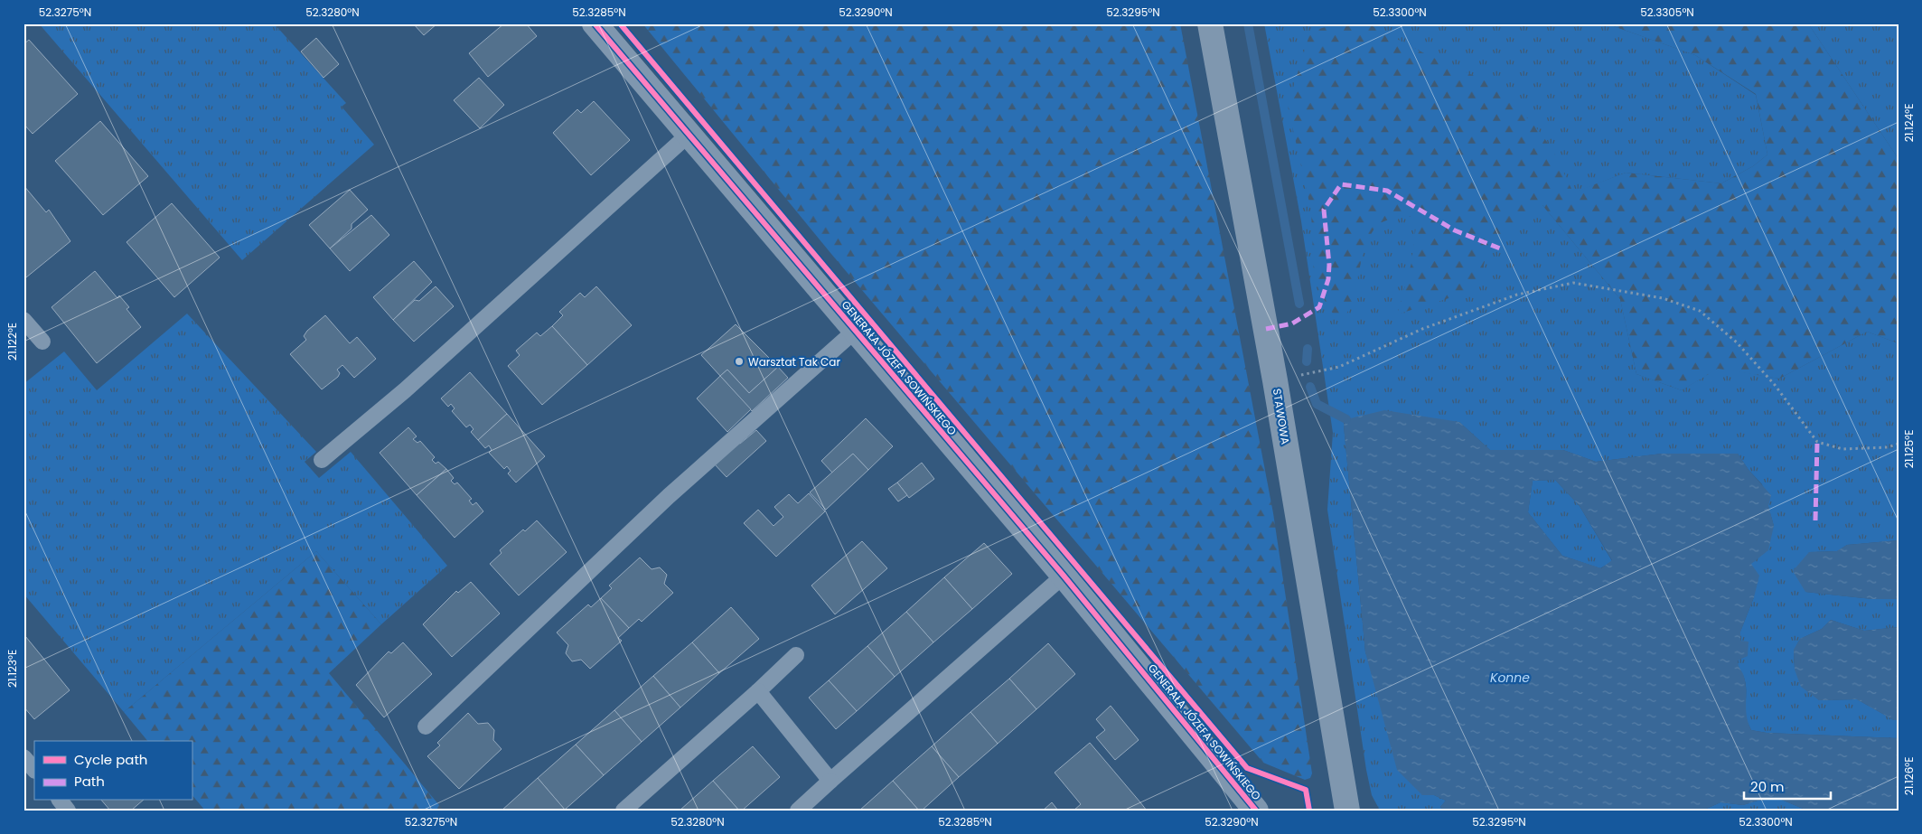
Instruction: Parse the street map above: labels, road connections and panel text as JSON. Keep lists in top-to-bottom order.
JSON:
{
  "streets": {
    "street": ["GENERAŁA JÓZEFA SOWIŃSKIEGO", "STAWOWA"]
  },
  "water": ["Konne"],
  "places": ["Warsztat Tak Car"],
  "legend": ["Cycle path", "Path"],
  "scale_bar": "20 m",
  "coordinates": [
    "52.3275°N",
    "52.3280°N",
    "52.3285°N",
    "52.3290°N",
    "52.3295°N",
    "52.3300°N",
    "52.3305°N",
    "21.124°E",
    "21.122°E",
    "21.125°E",
    "21.123°E",
    "21.126°E"
  ]
}
